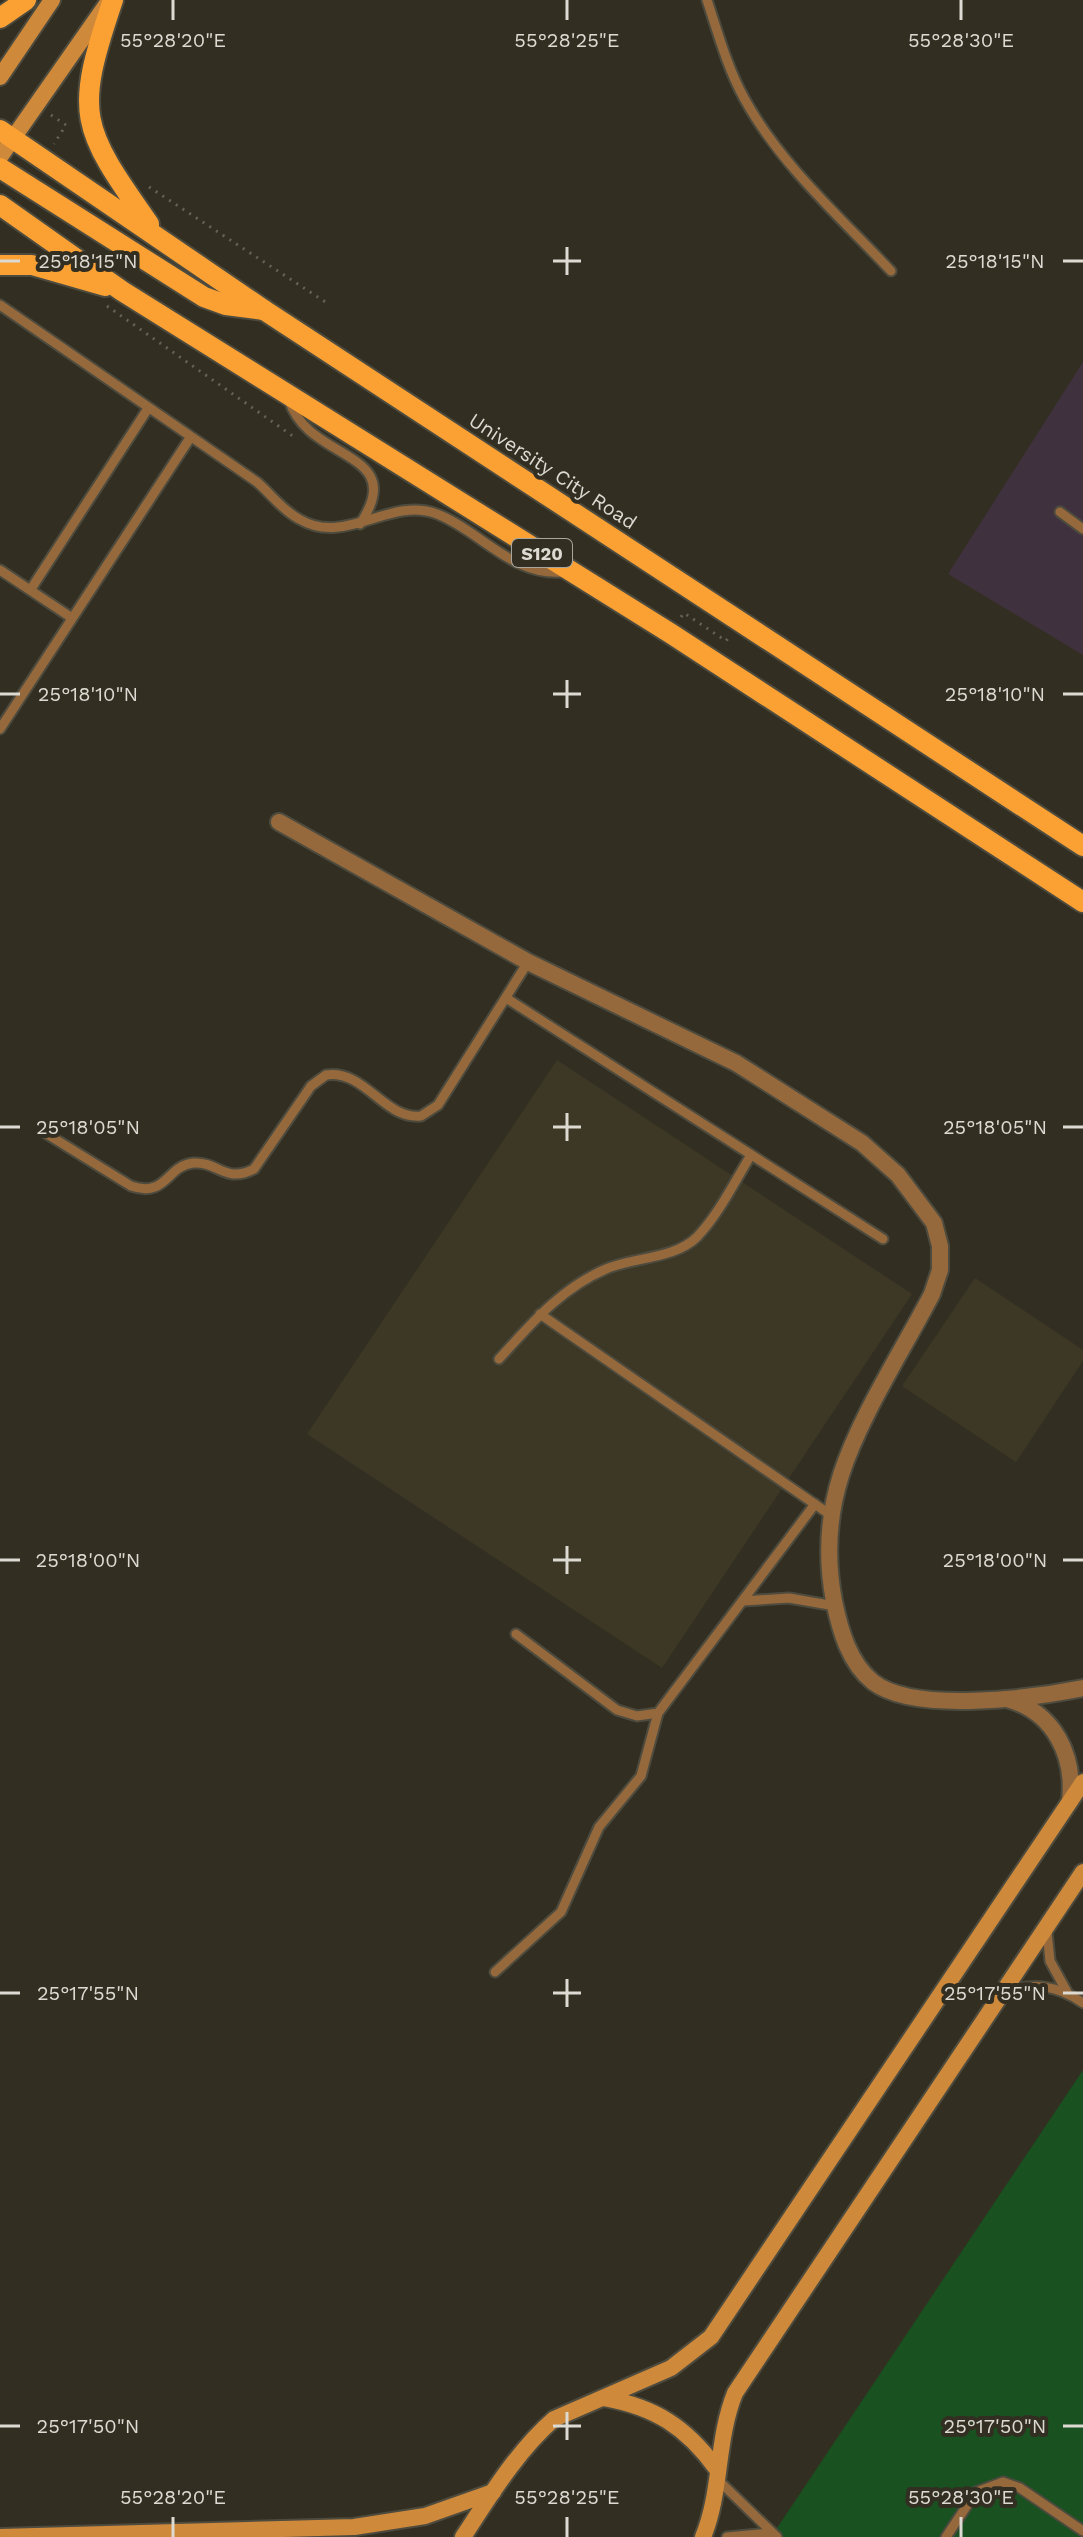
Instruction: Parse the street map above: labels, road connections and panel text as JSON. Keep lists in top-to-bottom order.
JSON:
{
  "streets": {
    "main road": ["University City Road", "S120"]
  },
  "coordinates": [
    "55°28'20\"E",
    "55°28'25\"E",
    "55°28'30\"E",
    "25°18'15\"N",
    "25°18'10\"N",
    "25°18'05\"N",
    "25°18'00\"N",
    "25°17'55\"N",
    "25°17'50\"N"
  ]
}
